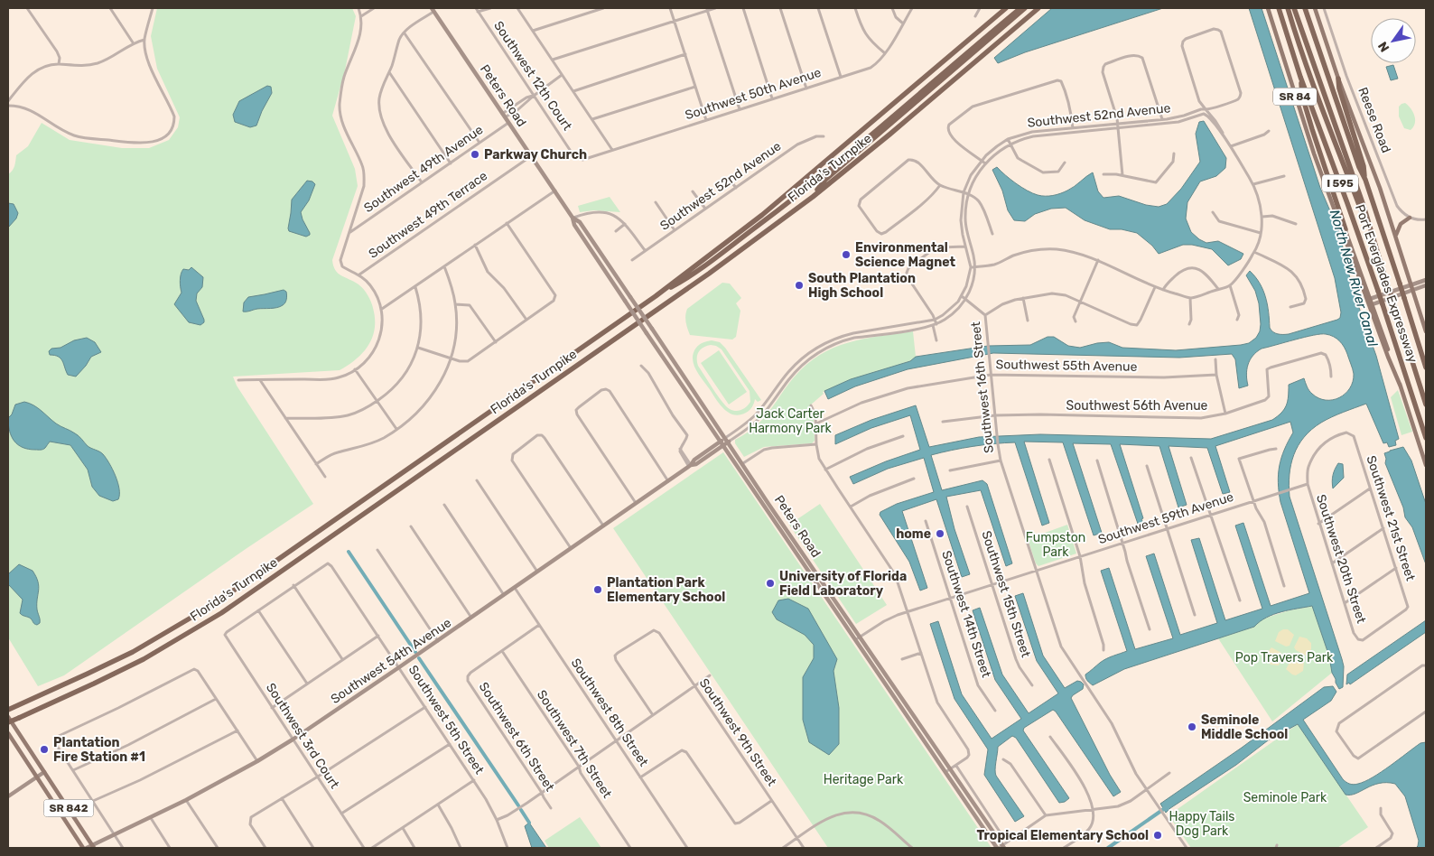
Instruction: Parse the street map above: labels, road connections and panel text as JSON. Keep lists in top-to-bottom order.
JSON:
{
  "streets": {
    "highway": ["Florida's Turnpike", "I 595", "Port Everglades Expressway"],
    "main road": [
      "Peters Road",
      "SR 84",
      "Southwest 54th Avenue",
      "SR 842"
    ],
    "street": [
      "Southwest 12th Court",
      "Southwest 50th Avenue",
      "Southwest 52nd Avenue",
      "Reese Road",
      "Southwest 49th Avenue",
      "Southwest 49th Terrace",
      "Southwest 55th Avenue",
      "Southwest 16th Street",
      "Southwest 56th Avenue",
      "Southwest 59th Avenue",
      "Southwest 21st Street",
      "Southwest 20th Street",
      "Southwest 15th Street",
      "Southwest 14th Street",
      "Southwest 8th Street",
      "Southwest 5th Street",
      "Southwest 9th Street",
      "Southwest 3rd Court",
      "Southwest 6th Street",
      "Southwest 7th Street"
    ]
  },
  "crossings": [
    ["Southwest 12th Court", "Southwest 50th Avenue"],
    ["Peters Road", "Southwest 49th Avenue"],
    ["Peters Road", "Southwest 49th Terrace"],
    ["Peters Road", "Southwest 59th Avenue"],
    ["Peters Road", "Southwest 54th Avenue"],
    ["Southwest 55th Avenue", "Southwest 16th Street"],
    ["Southwest 16th Street", "Southwest 56th Avenue"],
    ["Southwest 16th Street", "Southwest 59th Avenue"],
    ["Southwest 16th Street", "Southwest 54th Avenue"],
    ["Southwest 59th Avenue", "Southwest 21st Street"],
    ["Southwest 59th Avenue", "Southwest 20th Street"],
    ["Southwest 59th Avenue", "Southwest 15th Street"],
    ["Southwest 59th Avenue", "Southwest 14th Street"],
    ["Southwest 21st Street", "Southwest 20th Street"],
    ["Southwest 54th Avenue", "Southwest 8th Street"],
    ["Southwest 54th Avenue", "Southwest 5th Street"],
    ["Southwest 54th Avenue", "Southwest 3rd Court"],
    ["Southwest 54th Avenue", "SR 842"],
    ["Southwest 6th Street", "Southwest 7th Street"]
  ],
  "water": ["North New River Canal"],
  "parks": [
    "Jack Carter Harmony Park",
    "Fumpston Park",
    "Pop Travers Park",
    "Heritage Park",
    "Seminole Park",
    "Happy Tails Dog Park"
  ],
  "places": [
    "Parkway Church",
    "Environmental Science Magnet",
    "South Plantation High School",
    "home",
    "University of Florida Field Laboratory",
    "Plantation Park Elementary School",
    "Seminole Middle School",
    "Plantation Fire Station #1",
    "Tropical Elementary School"
  ],
  "north": "bottom left"
}
